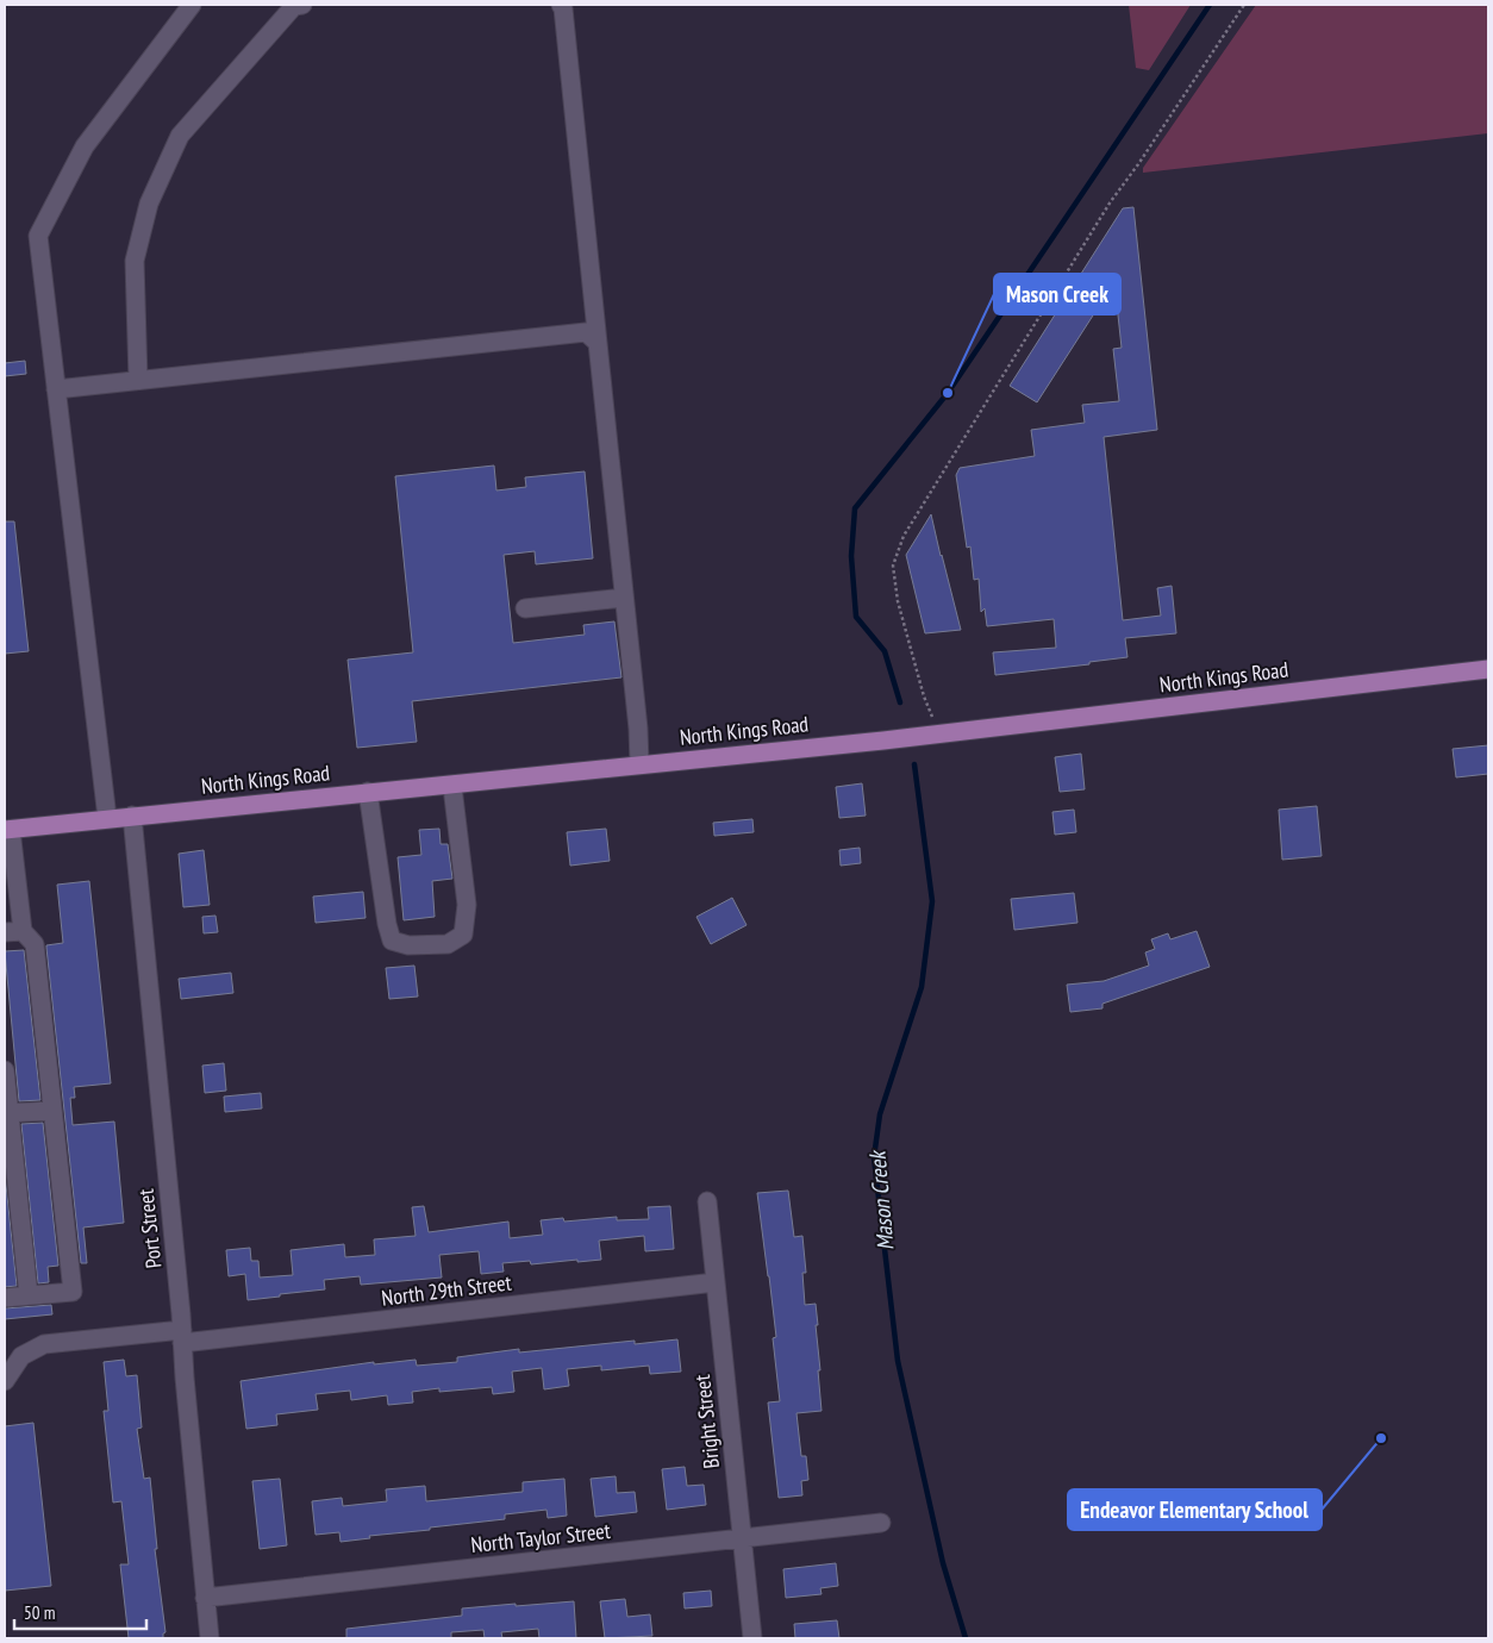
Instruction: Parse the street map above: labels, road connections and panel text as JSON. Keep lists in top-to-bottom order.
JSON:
{
  "streets": {
    "main road": ["North Kings Road"],
    "street": [
      "Port Street",
      "North 29th Street",
      "Bright Street",
      "North Taylor Street"
    ]
  },
  "crossings": [
    ["North Kings Road", "Port Street"],
    ["Port Street", "North 29th Street"],
    ["Port Street", "North Taylor Street"],
    ["North 29th Street", "Bright Street"],
    ["Bright Street", "North Taylor Street"]
  ],
  "water": ["Mason Creek"],
  "places": ["Mason Creek", "Endeavor Elementary School"],
  "scale_bar": "50 m"
}
